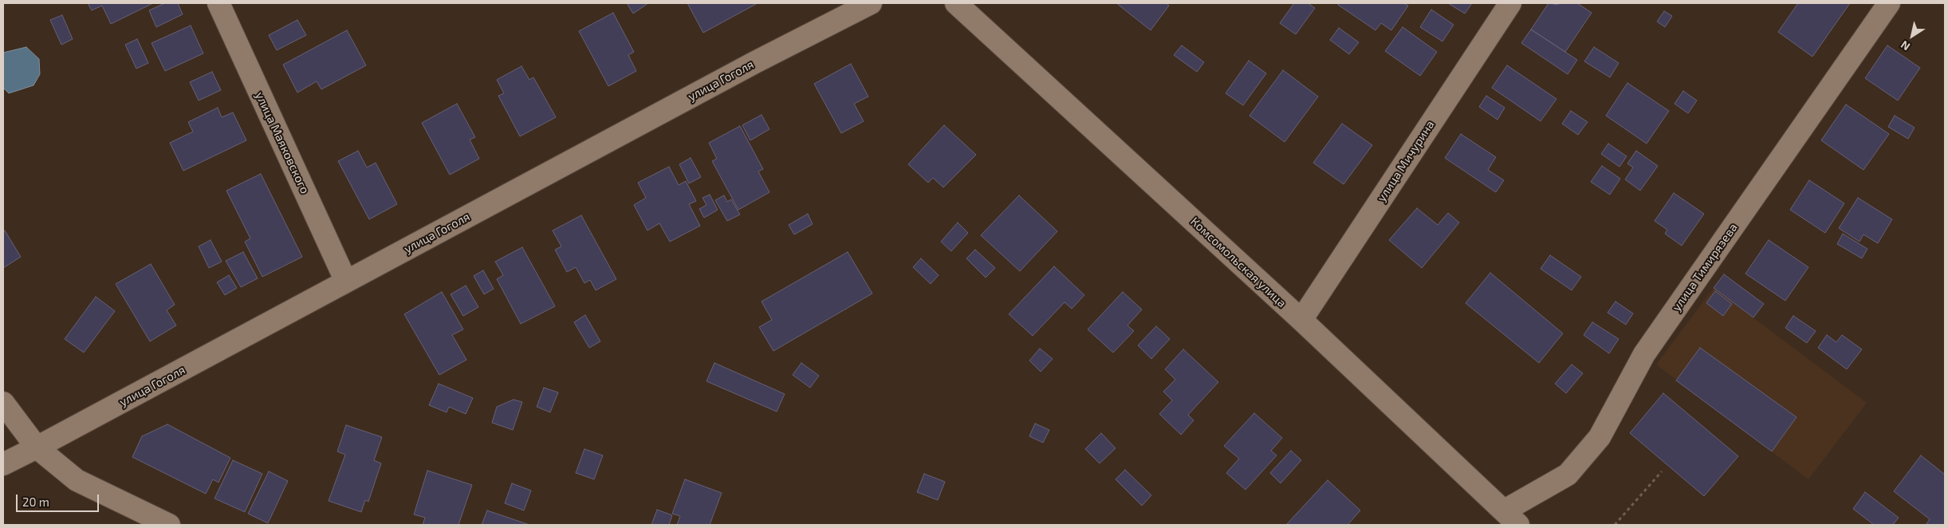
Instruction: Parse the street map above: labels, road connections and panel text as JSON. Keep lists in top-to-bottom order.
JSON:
{
  "streets": {
    "street": [
      "улица Гоголя",
      "улица Маяковского",
      "улица Мичурина",
      "Комсомольская улица",
      "улица Тимирязева"
    ]
  },
  "crossings": [
    ["улица Гоголя", "улица Маяковского"],
    ["улица Мичурина", "Комсомольская улица"],
    ["Комсомольская улица", "улица Тимирязева"]
  ],
  "scale_bar": "20 m",
  "north": "bottom left"
}
